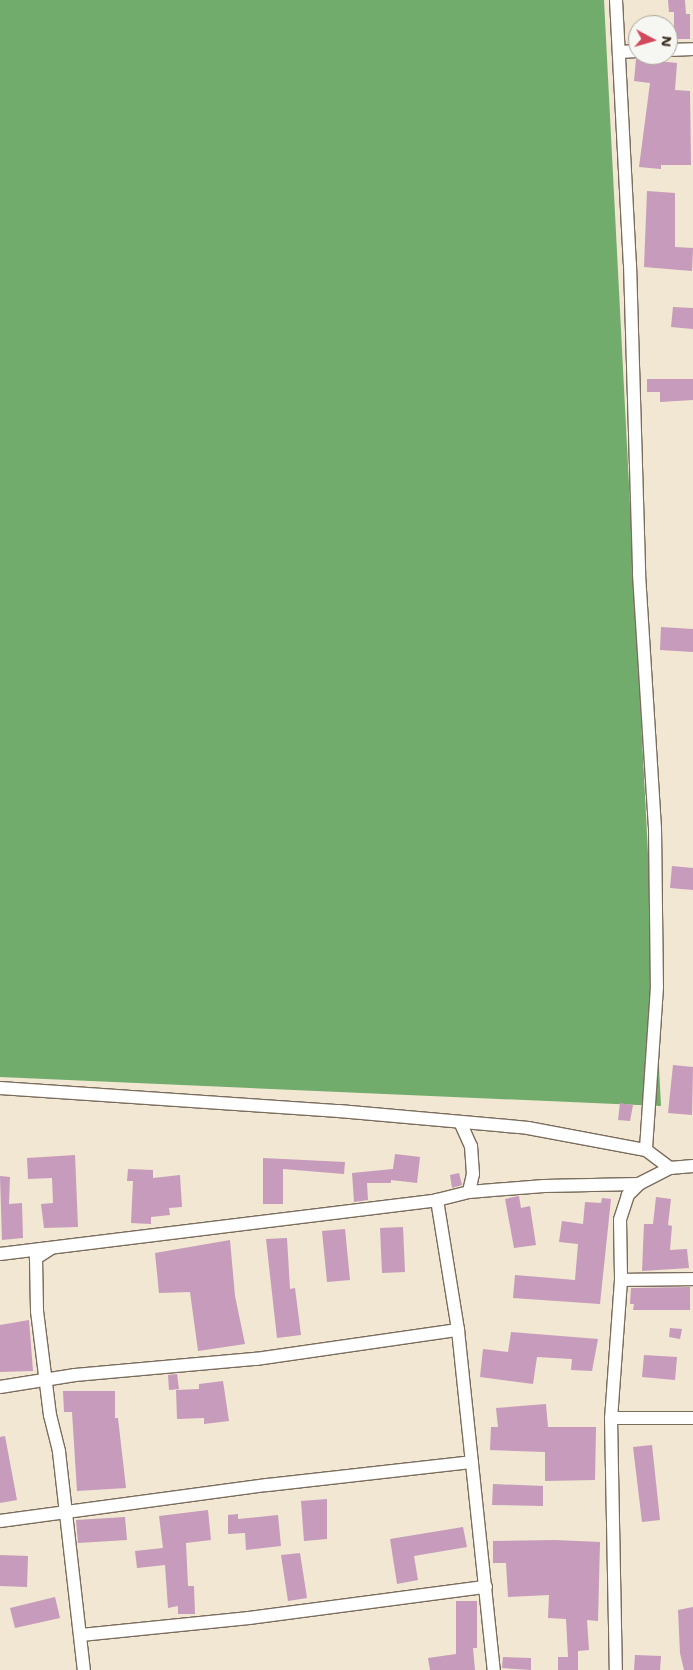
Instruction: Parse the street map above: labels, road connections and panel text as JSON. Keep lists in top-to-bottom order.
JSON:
{
  "north": "right"
}
